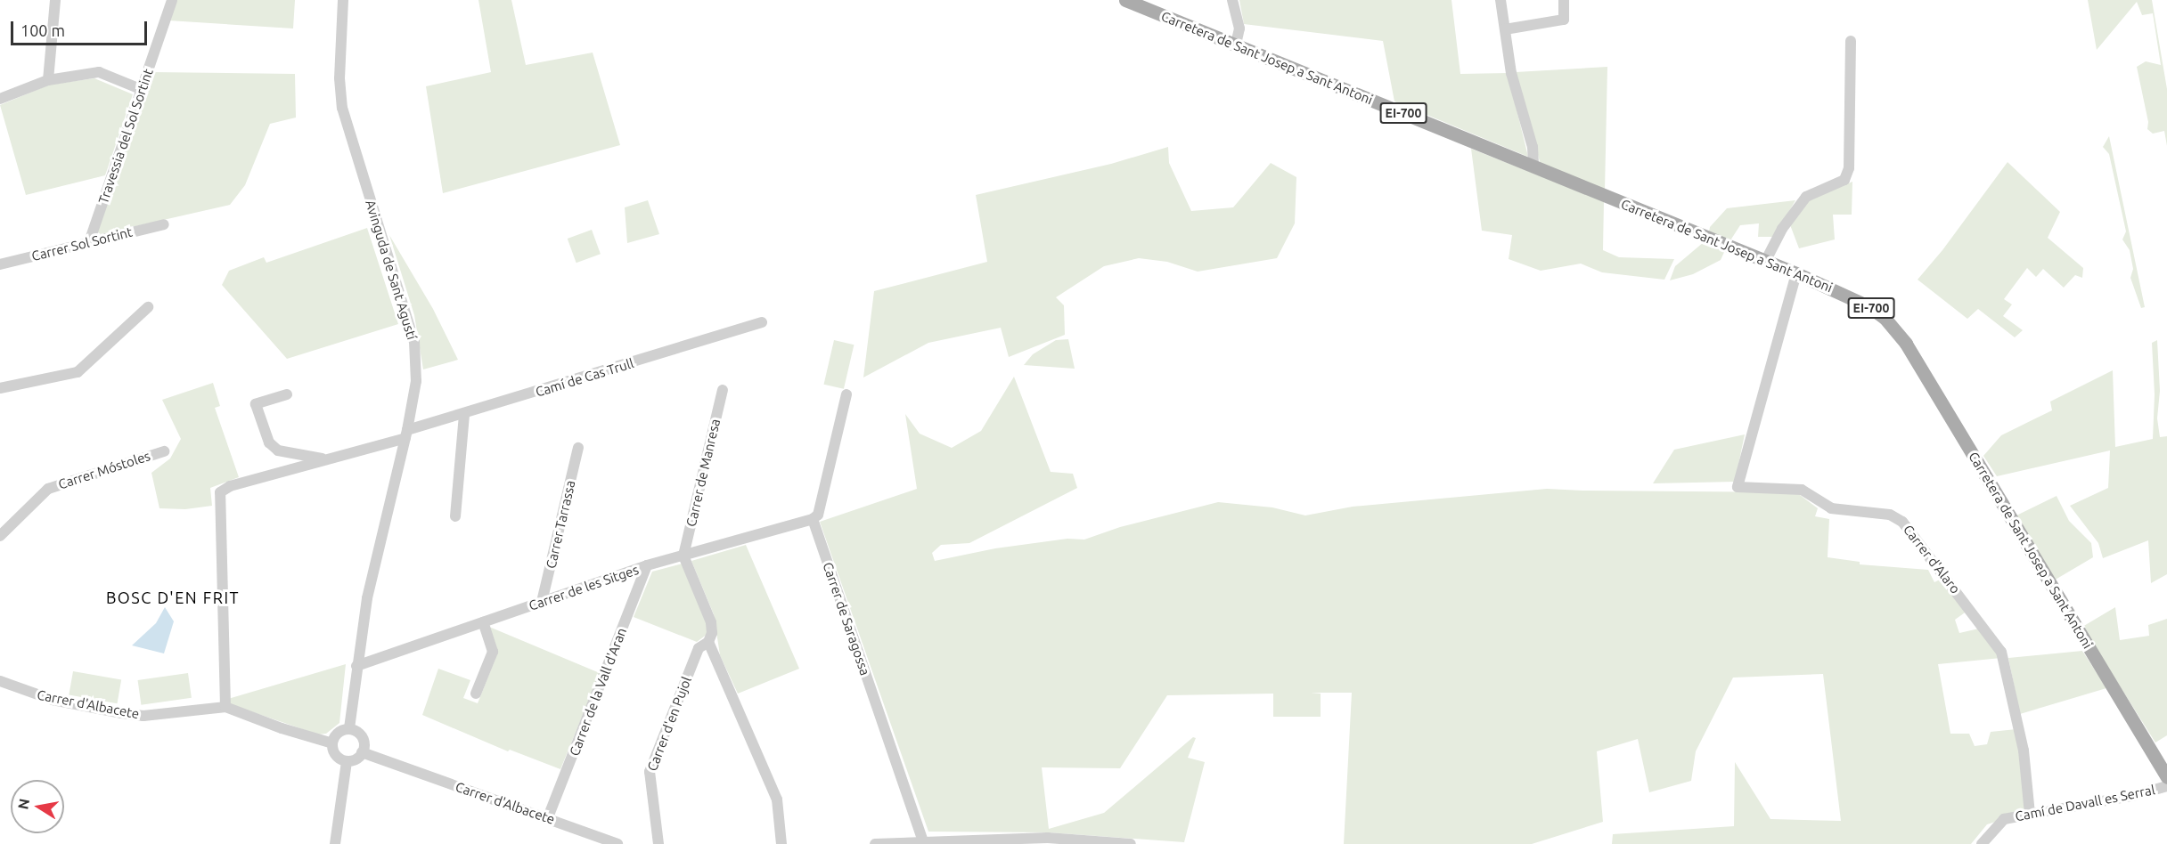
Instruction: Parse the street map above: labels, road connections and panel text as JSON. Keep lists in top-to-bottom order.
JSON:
{
  "streets": {
    "main road": ["Carretera de Sant Josep a Sant Antoni", "EI-700"],
    "street": [
      "Travessia del Sol Sortint",
      "Carrer Sol Sortint",
      "Avinguda de Sant Agustí",
      "Camí de Cas Trull",
      "Carrer Móstoles",
      "Carrer de Manresa",
      "Carrer Tarrassa",
      "Carrer d'Alaro",
      "Carrer de les Sitges",
      "Carrer de Saragossa",
      "Carrer de la Vall d'Aran",
      "Carrer d'Albacete",
      "Carrer d'en Pujol",
      "Camí de Davall es Serral"
    ]
  },
  "crossings": [
    ["Carretera de Sant Josep a Sant Antoni", "Carrer d'Alaro"],
    ["Travessia del Sol Sortint", "Carrer Sol Sortint"],
    ["Avinguda de Sant Agustí", "Camí de Cas Trull"],
    ["Avinguda de Sant Agustí", "Carrer de les Sitges"],
    ["Avinguda de Sant Agustí", "Carrer d'Albacete"],
    ["Camí de Cas Trull", "Carrer d'Albacete"],
    ["Carrer de Manresa", "Carrer de les Sitges"],
    ["Carrer Tarrassa", "Carrer de les Sitges"],
    ["Carrer d'Alaro", "Camí de Davall es Serral"],
    ["Carrer de les Sitges", "Carrer de Saragossa"],
    ["Carrer de les Sitges", "Carrer de la Vall d'Aran"],
    ["Carrer de la Vall d'Aran", "Carrer d'Albacete"]
  ],
  "districts": ["BOSC D'EN FRIT"],
  "scale_bar": "100 m",
  "north": "left"
}
